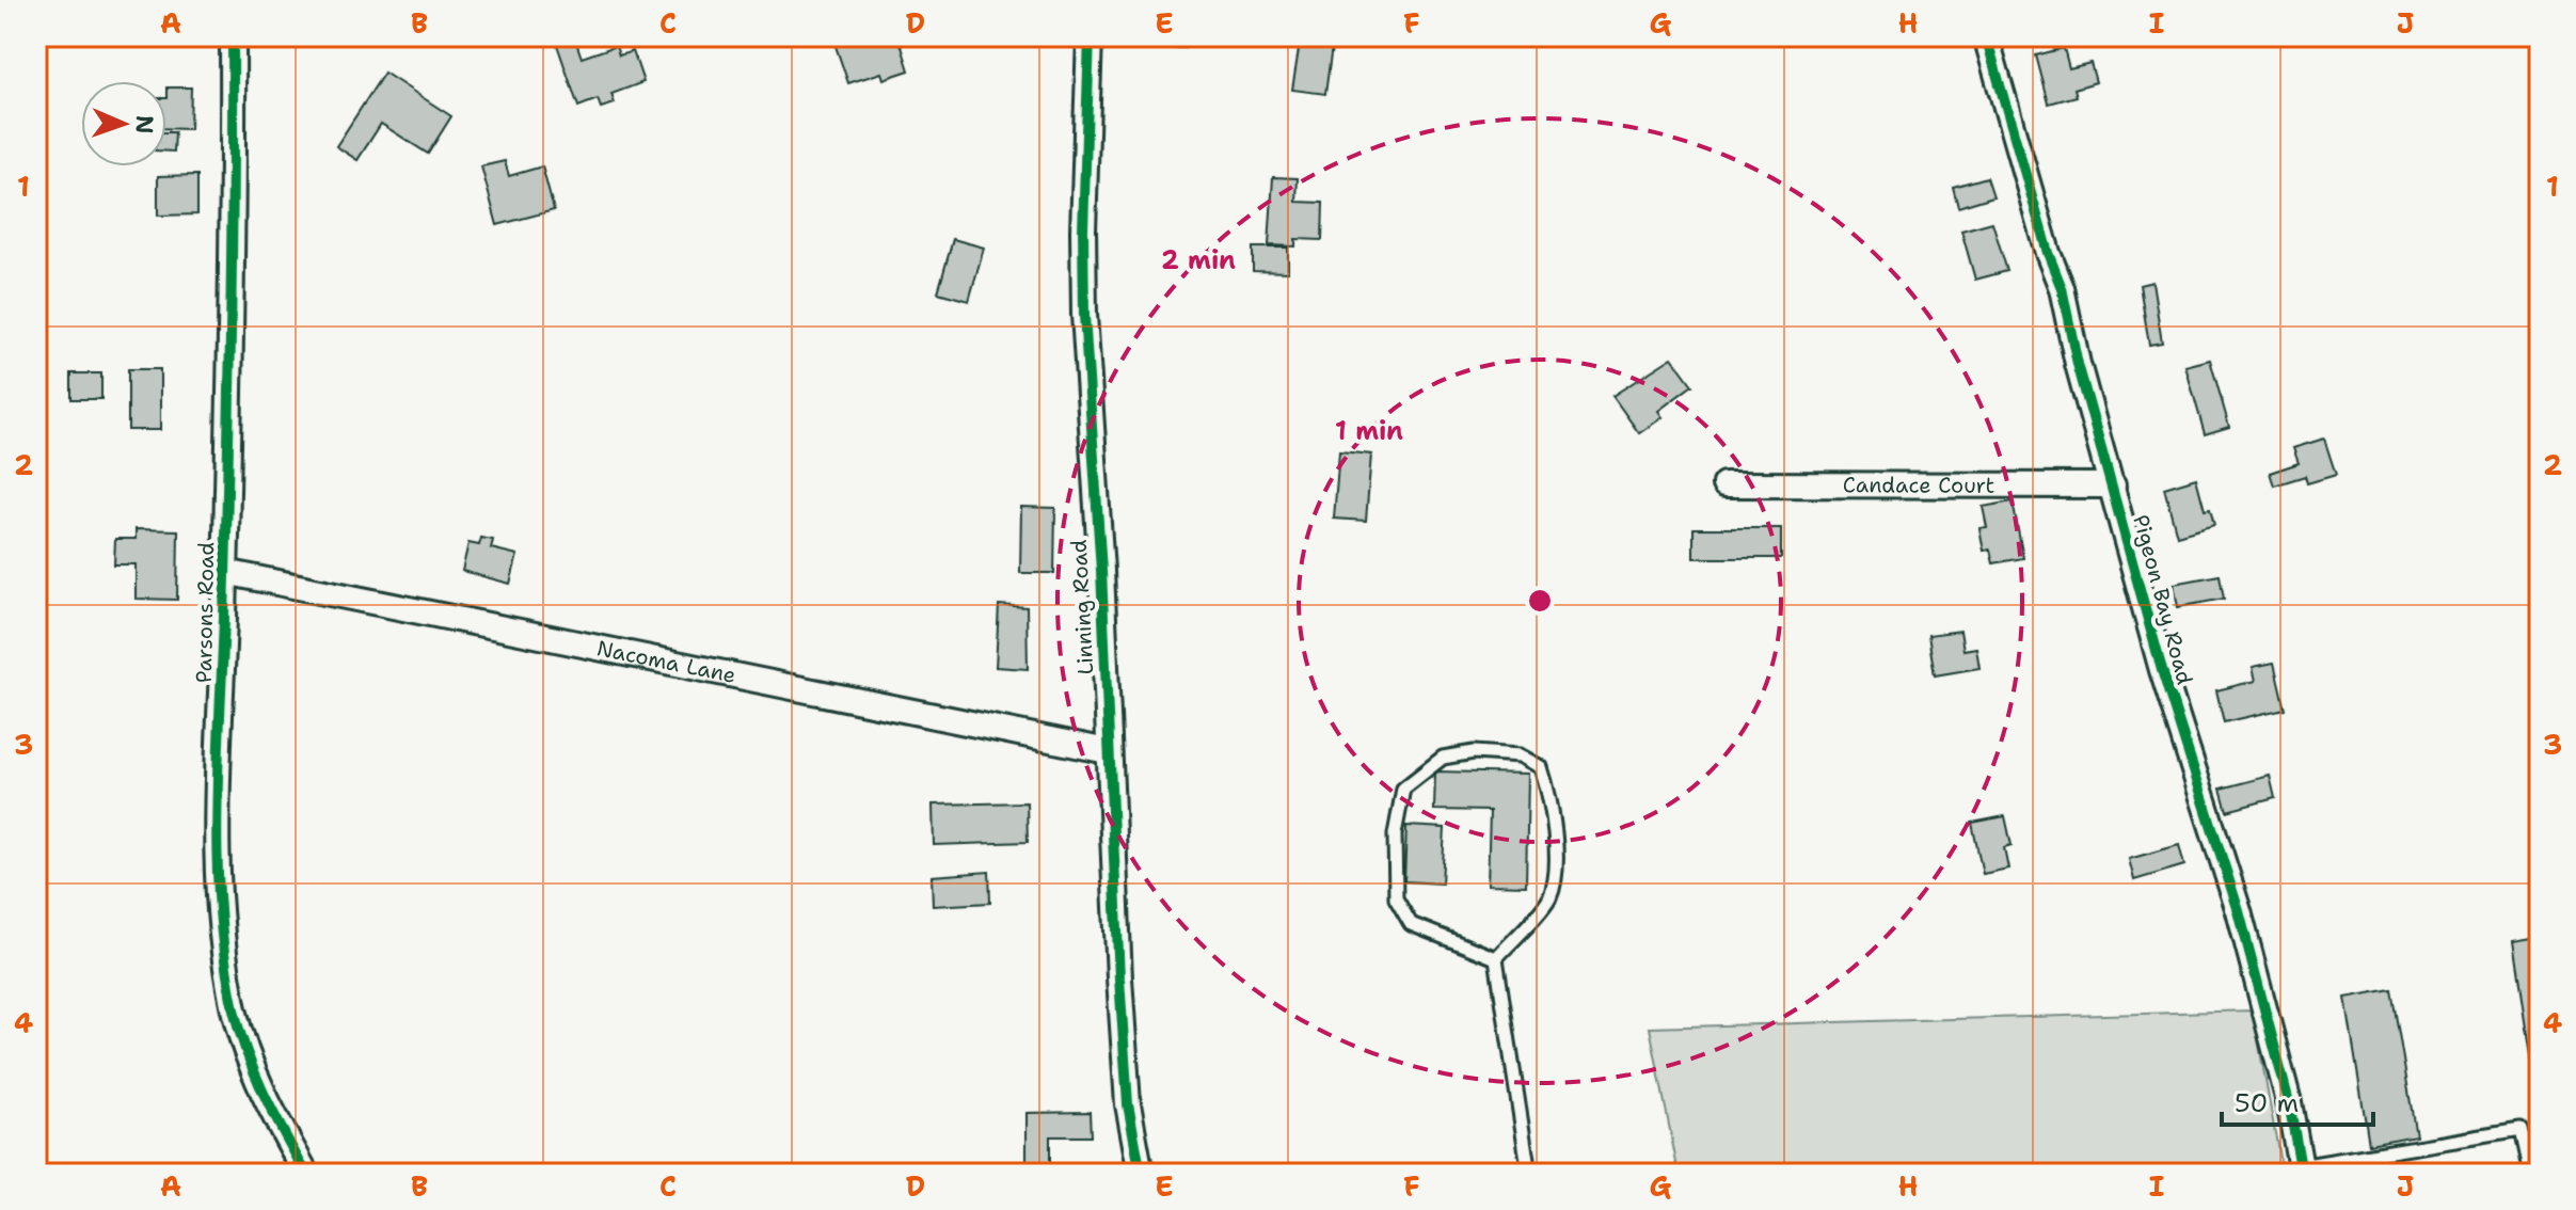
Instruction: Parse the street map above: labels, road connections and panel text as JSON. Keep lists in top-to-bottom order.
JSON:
{
  "streets": {
    "street": [
      "Candace Court",
      "Pigeon Bay Road",
      "Linning Road",
      "Parsons Road",
      "Nacoma Lane"
    ]
  },
  "crossings": [
    ["Candace Court", "Pigeon Bay Road"],
    ["Linning Road", "Nacoma Lane"],
    ["Parsons Road", "Nacoma Lane"]
  ],
  "scale_bar": "50 m",
  "north": "right",
  "grid": {
    "columns": [
      "A",
      "B",
      "C",
      "D",
      "E",
      "F",
      "G",
      "H",
      "I",
      "J"
    ],
    "rows": [
      "1",
      "2",
      "3",
      "4"
    ]
  },
  "rings": ["2 min", "1 min"]
}
